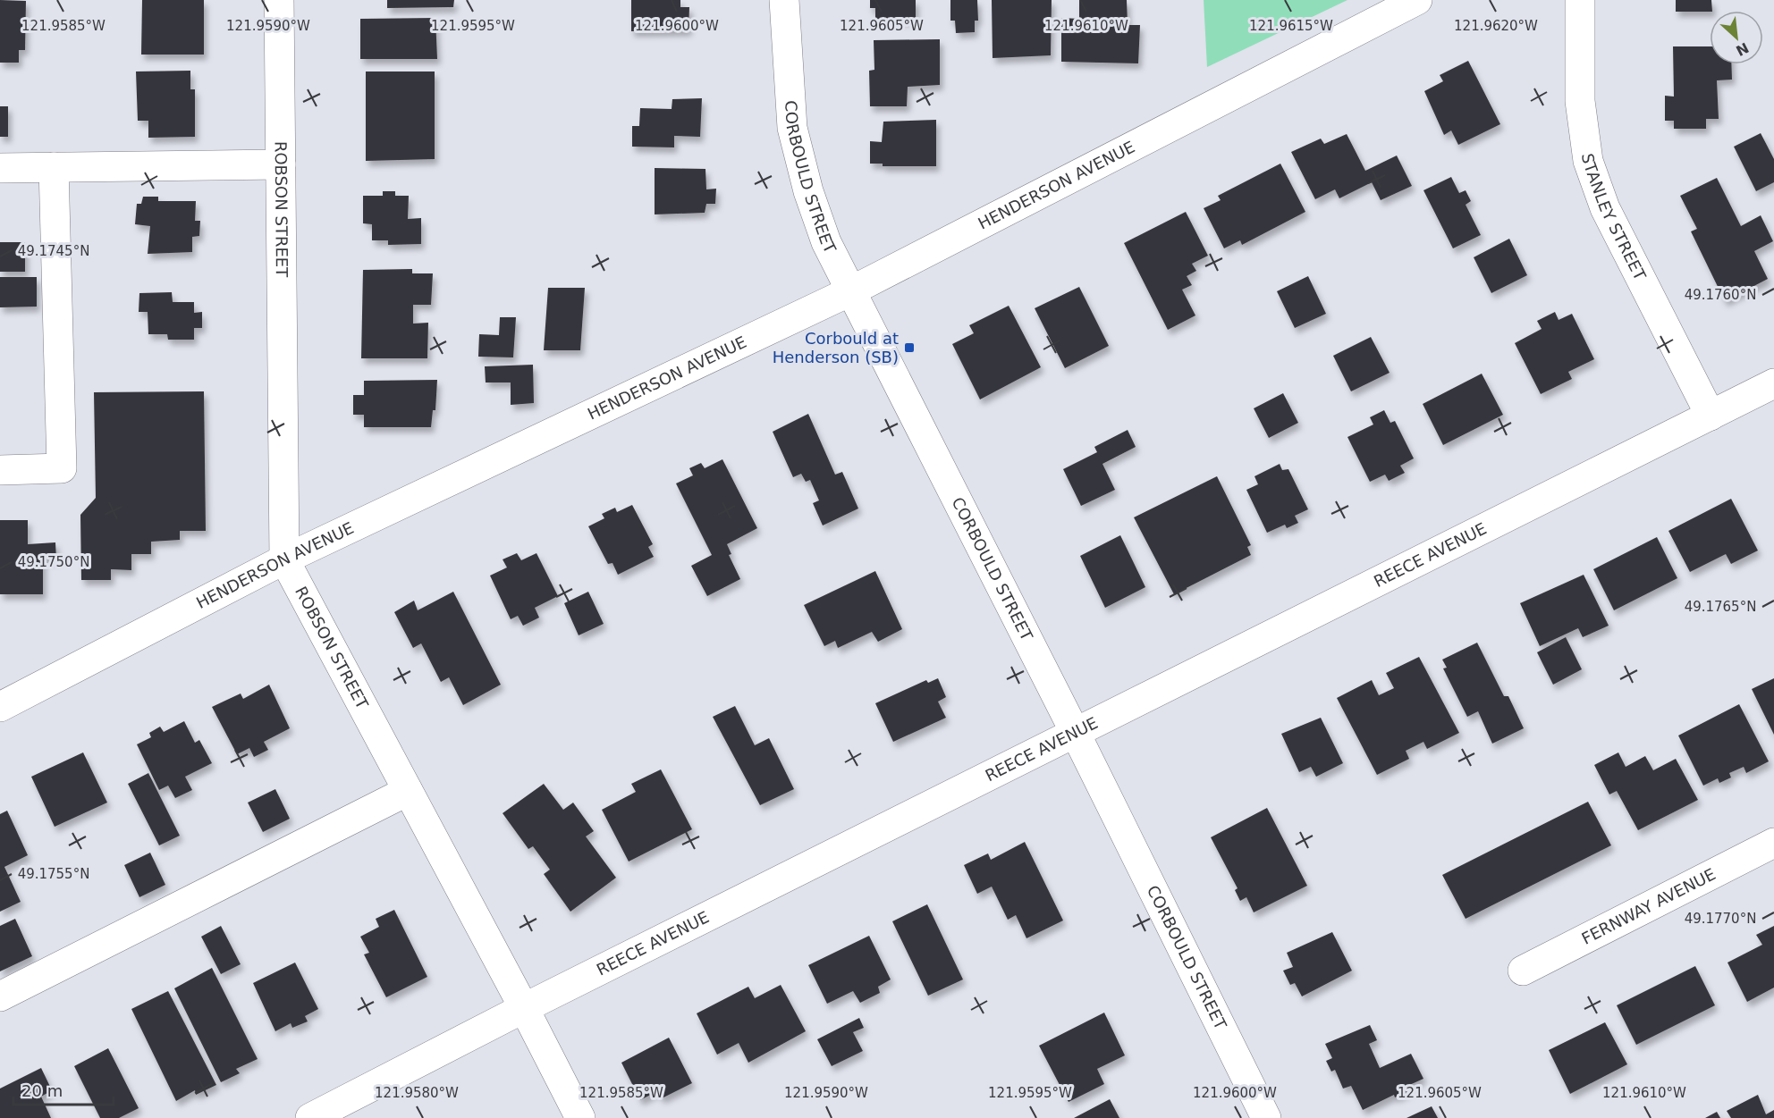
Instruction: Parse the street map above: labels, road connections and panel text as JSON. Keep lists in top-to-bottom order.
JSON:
{
  "streets": {
    "street": [
      "CORBOULD STREET",
      "HENDERSON AVENUE",
      "ROBSON STREET",
      "STANLEY STREET",
      "REECE AVENUE",
      "FERNWAY AVENUE"
    ]
  },
  "crossings": [
    ["CORBOULD STREET", "HENDERSON AVENUE"],
    ["CORBOULD STREET", "REECE AVENUE"],
    ["HENDERSON AVENUE", "ROBSON STREET"],
    ["ROBSON STREET", "REECE AVENUE"],
    ["STANLEY STREET", "REECE AVENUE"]
  ],
  "places": {
    "transit": ["Corbould at Henderson (SB)"]
  },
  "scale_bar": "20 m",
  "north": "bottom right",
  "coordinates": [
    "121.9585°W",
    "121.9590°W",
    "121.9595°W",
    "121.9600°W",
    "121.9605°W",
    "121.9610°W",
    "121.9615°W",
    "121.9620°W",
    "49.1745°N",
    "49.1760°N",
    "49.1750°N",
    "49.1765°N",
    "49.1755°N",
    "49.1770°N",
    "121.9580°W"
  ]
}
